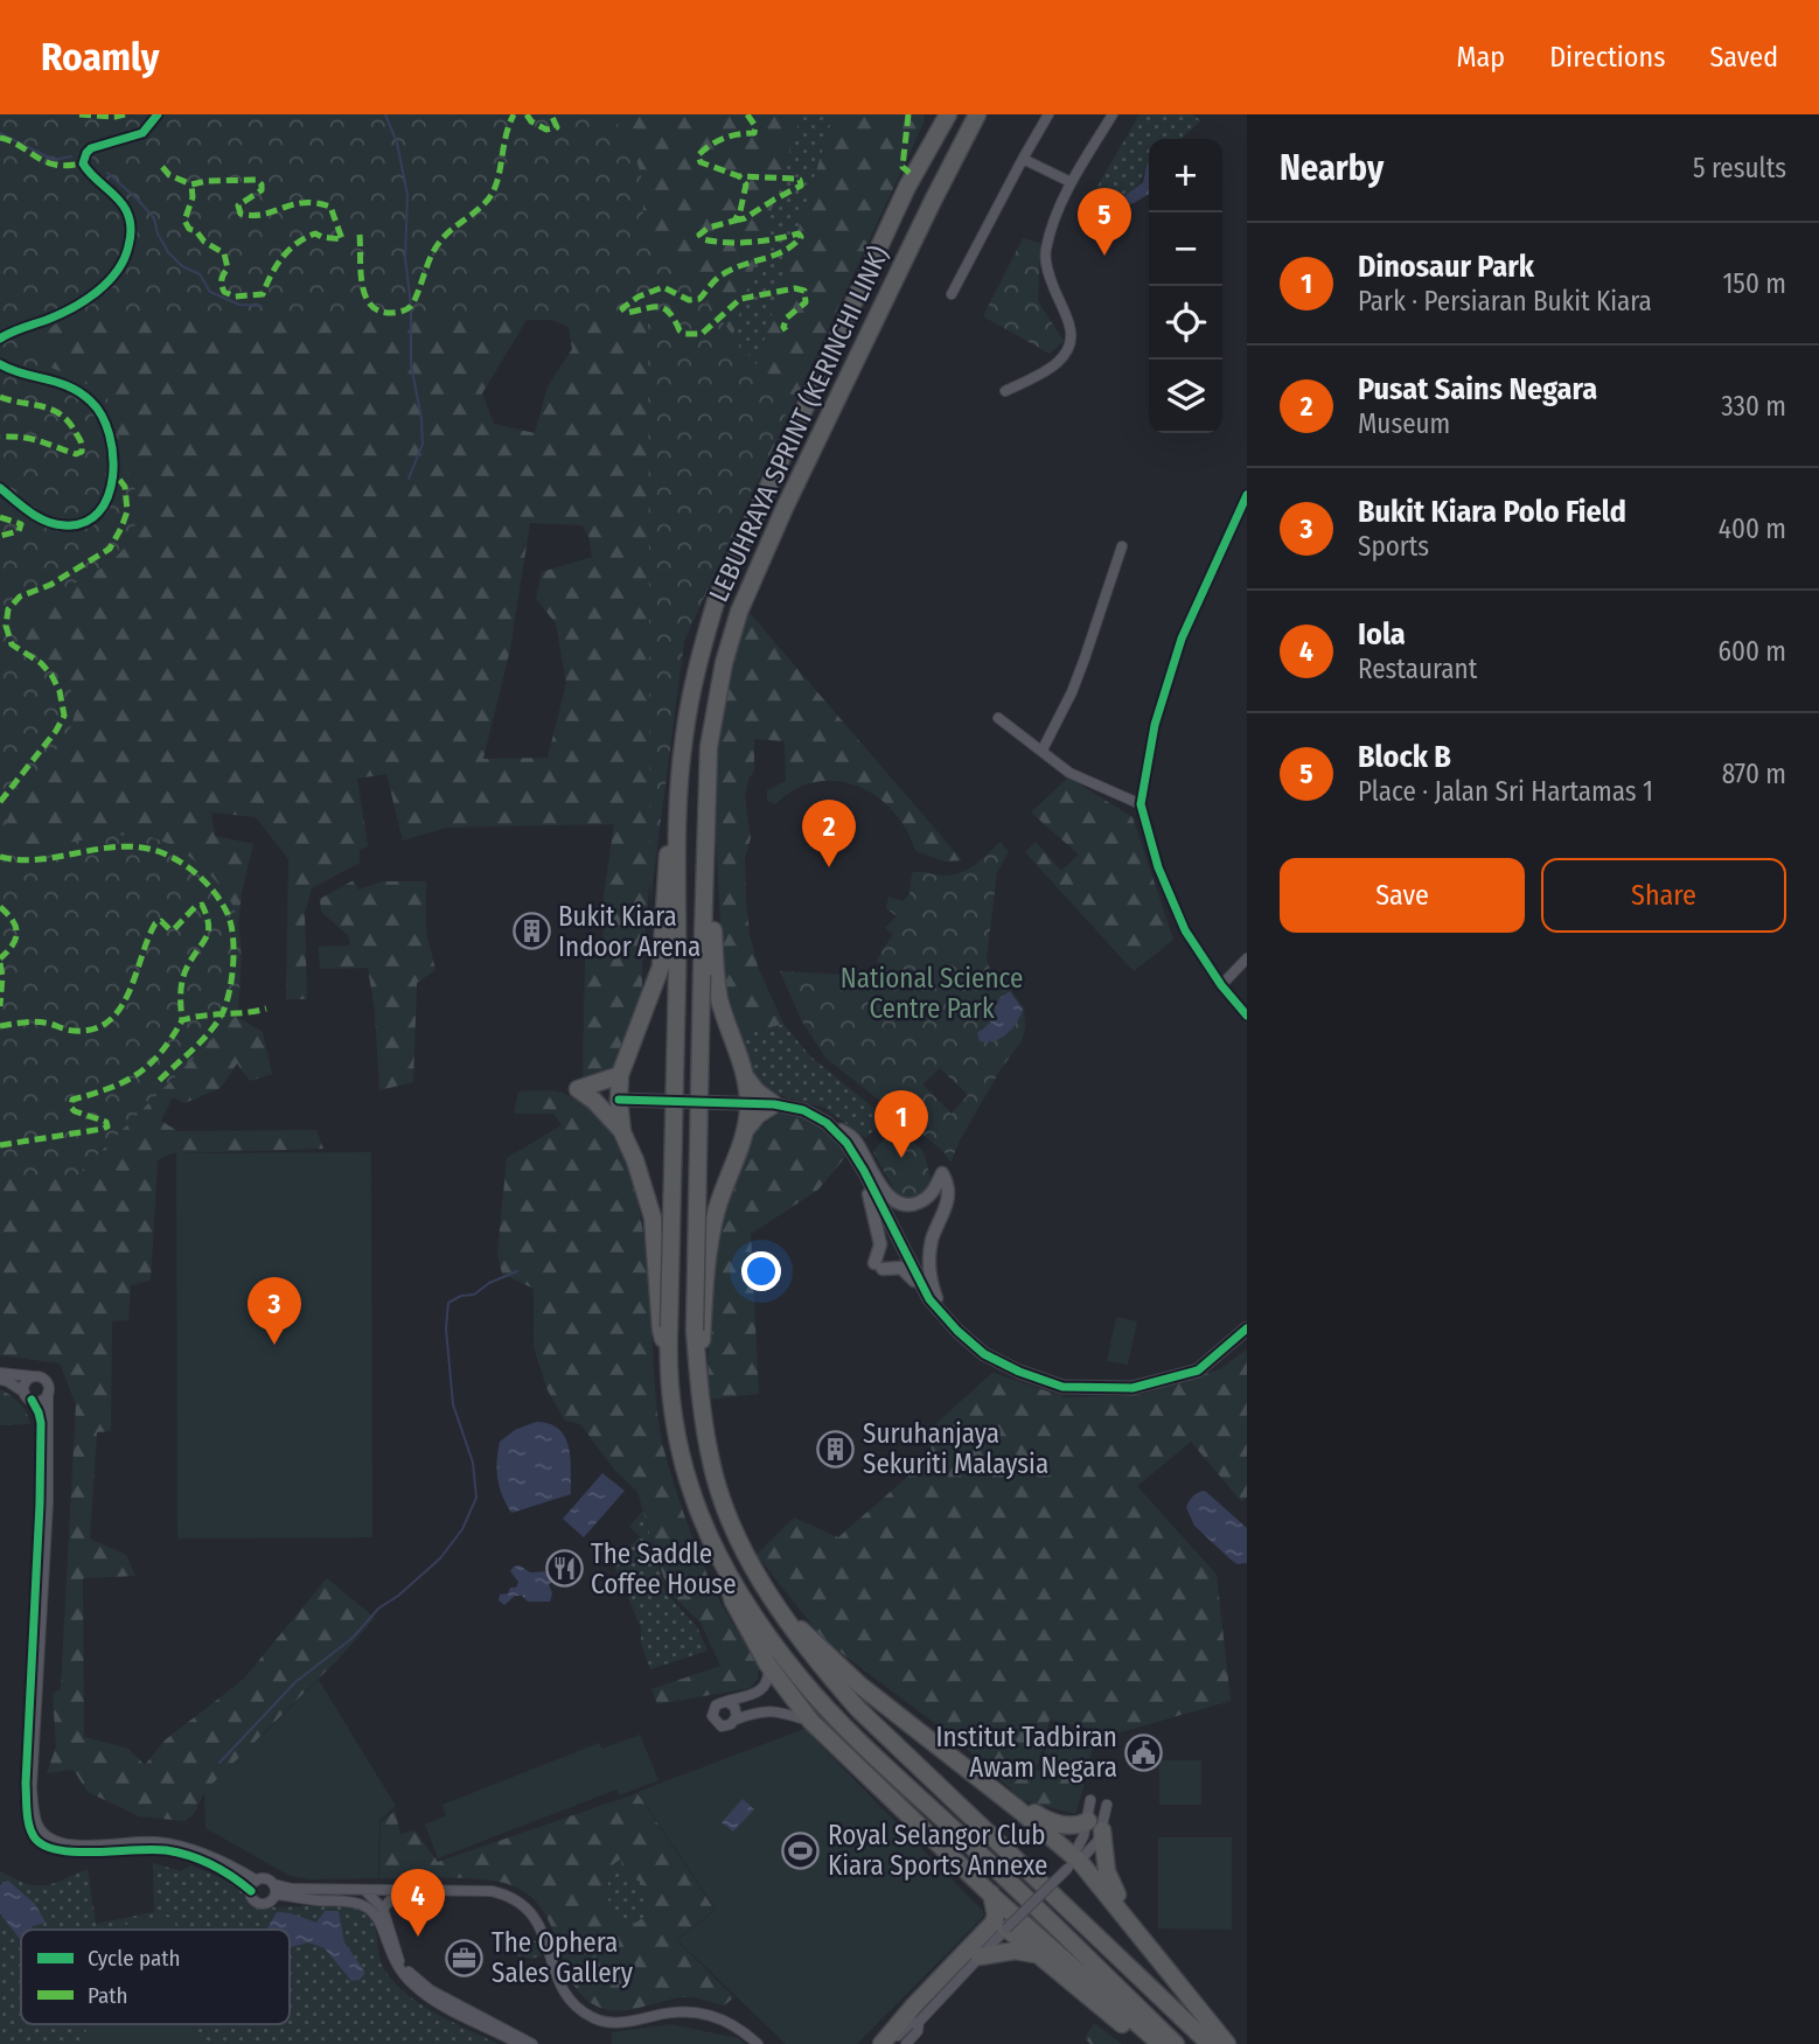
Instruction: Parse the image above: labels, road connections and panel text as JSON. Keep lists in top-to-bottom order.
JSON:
{
  "streets": {
    "highway": ["LEBUHRAYA SPRINT (KERINCHI LINK)"]
  },
  "parks": ["National Science Centre Park"],
  "places": {
    "building": ["Bukit Kiara Indoor Arena", "Suruhanjaya Sekuriti Malaysia"],
    "restaurant": ["The Saddle Coffee House"],
    "public building": ["Institut Tadbiran Awam Negara"],
    "sports": ["Royal Selangor Club Kiara Sports Annexe"],
    "office": ["The Ophera Sales Gallery"]
  },
  "legend": ["Cycle path", "Path"],
  "page": {
    "header": "Roamly",
    "nav": ["Map", "Directions", "Saved"],
    "heading": ["Nearby", "5 results"],
    "map_buttons": ["+", "−"],
    "pins": [
      "5",
      "2",
      "1",
      "3",
      "4"
    ],
    "list": [
      {
        "mark": "1",
        "name": "Dinosaur Park",
        "note": "Park · Persiaran Bukit Kiara",
        "value": "150 m"
      },
      {
        "mark": "2",
        "name": "Pusat Sains Negara",
        "note": "Museum",
        "value": "330 m"
      },
      {
        "mark": "3",
        "name": "Bukit Kiara Polo Field",
        "note": "Sports",
        "value": "400 m"
      },
      {
        "mark": "4",
        "name": "Iola",
        "note": "Restaurant",
        "value": "600 m"
      },
      {
        "mark": "5",
        "name": "Block B",
        "note": "Place · Jalan Sri Hartamas 1",
        "value": "870 m"
      }
    ],
    "buttons": ["Save", "Share"]
  }
}
